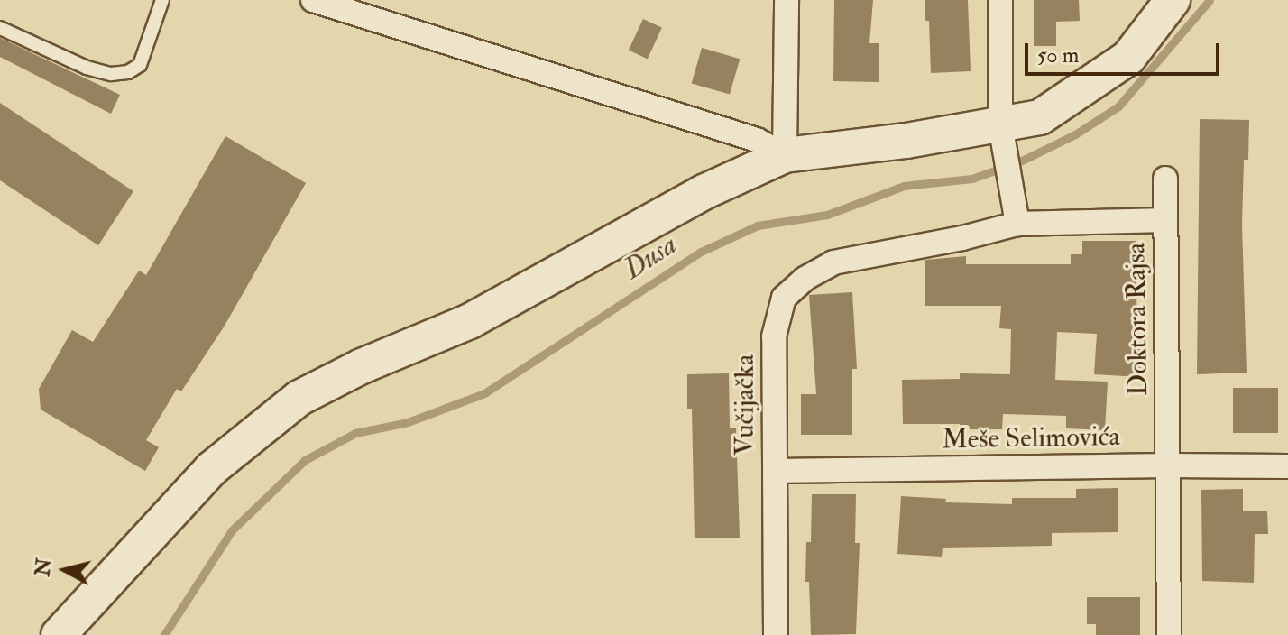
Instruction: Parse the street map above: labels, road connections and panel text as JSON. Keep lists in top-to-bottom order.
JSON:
{
  "streets": {
    "street": ["Doktora Rajsa", "Vučijačka", "Meše Selimovića"]
  },
  "crossings": [
    ["Doktora Rajsa", "Vučijačka"],
    ["Doktora Rajsa", "Meše Selimovića"],
    ["Vučijačka", "Meše Selimovića"]
  ],
  "water": ["Dusa"],
  "scale_bar": "50 m",
  "north": "left"
}
